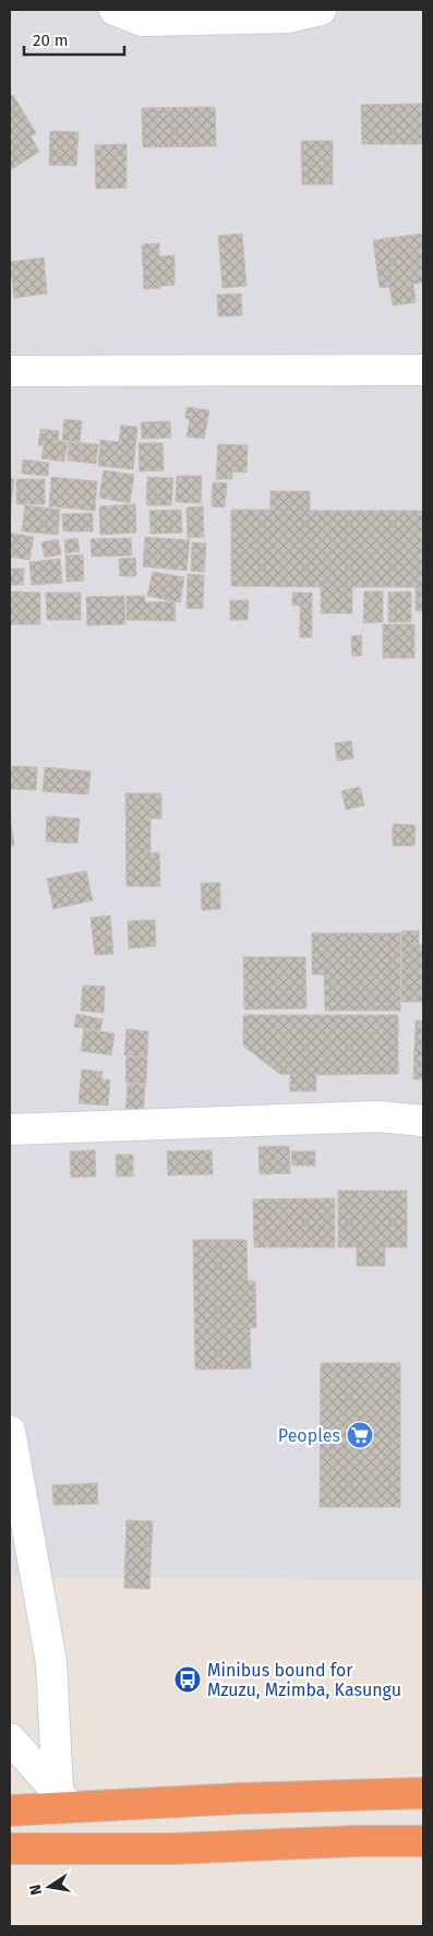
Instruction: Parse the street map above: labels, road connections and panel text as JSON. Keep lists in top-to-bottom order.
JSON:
{
  "places": {
    "supermarket": ["Peoples"],
    "bus stop": ["Minibus bound for Mzuzu, Mzimba, Kasungu"]
  },
  "scale_bar": "20 m",
  "north": "left"
}
